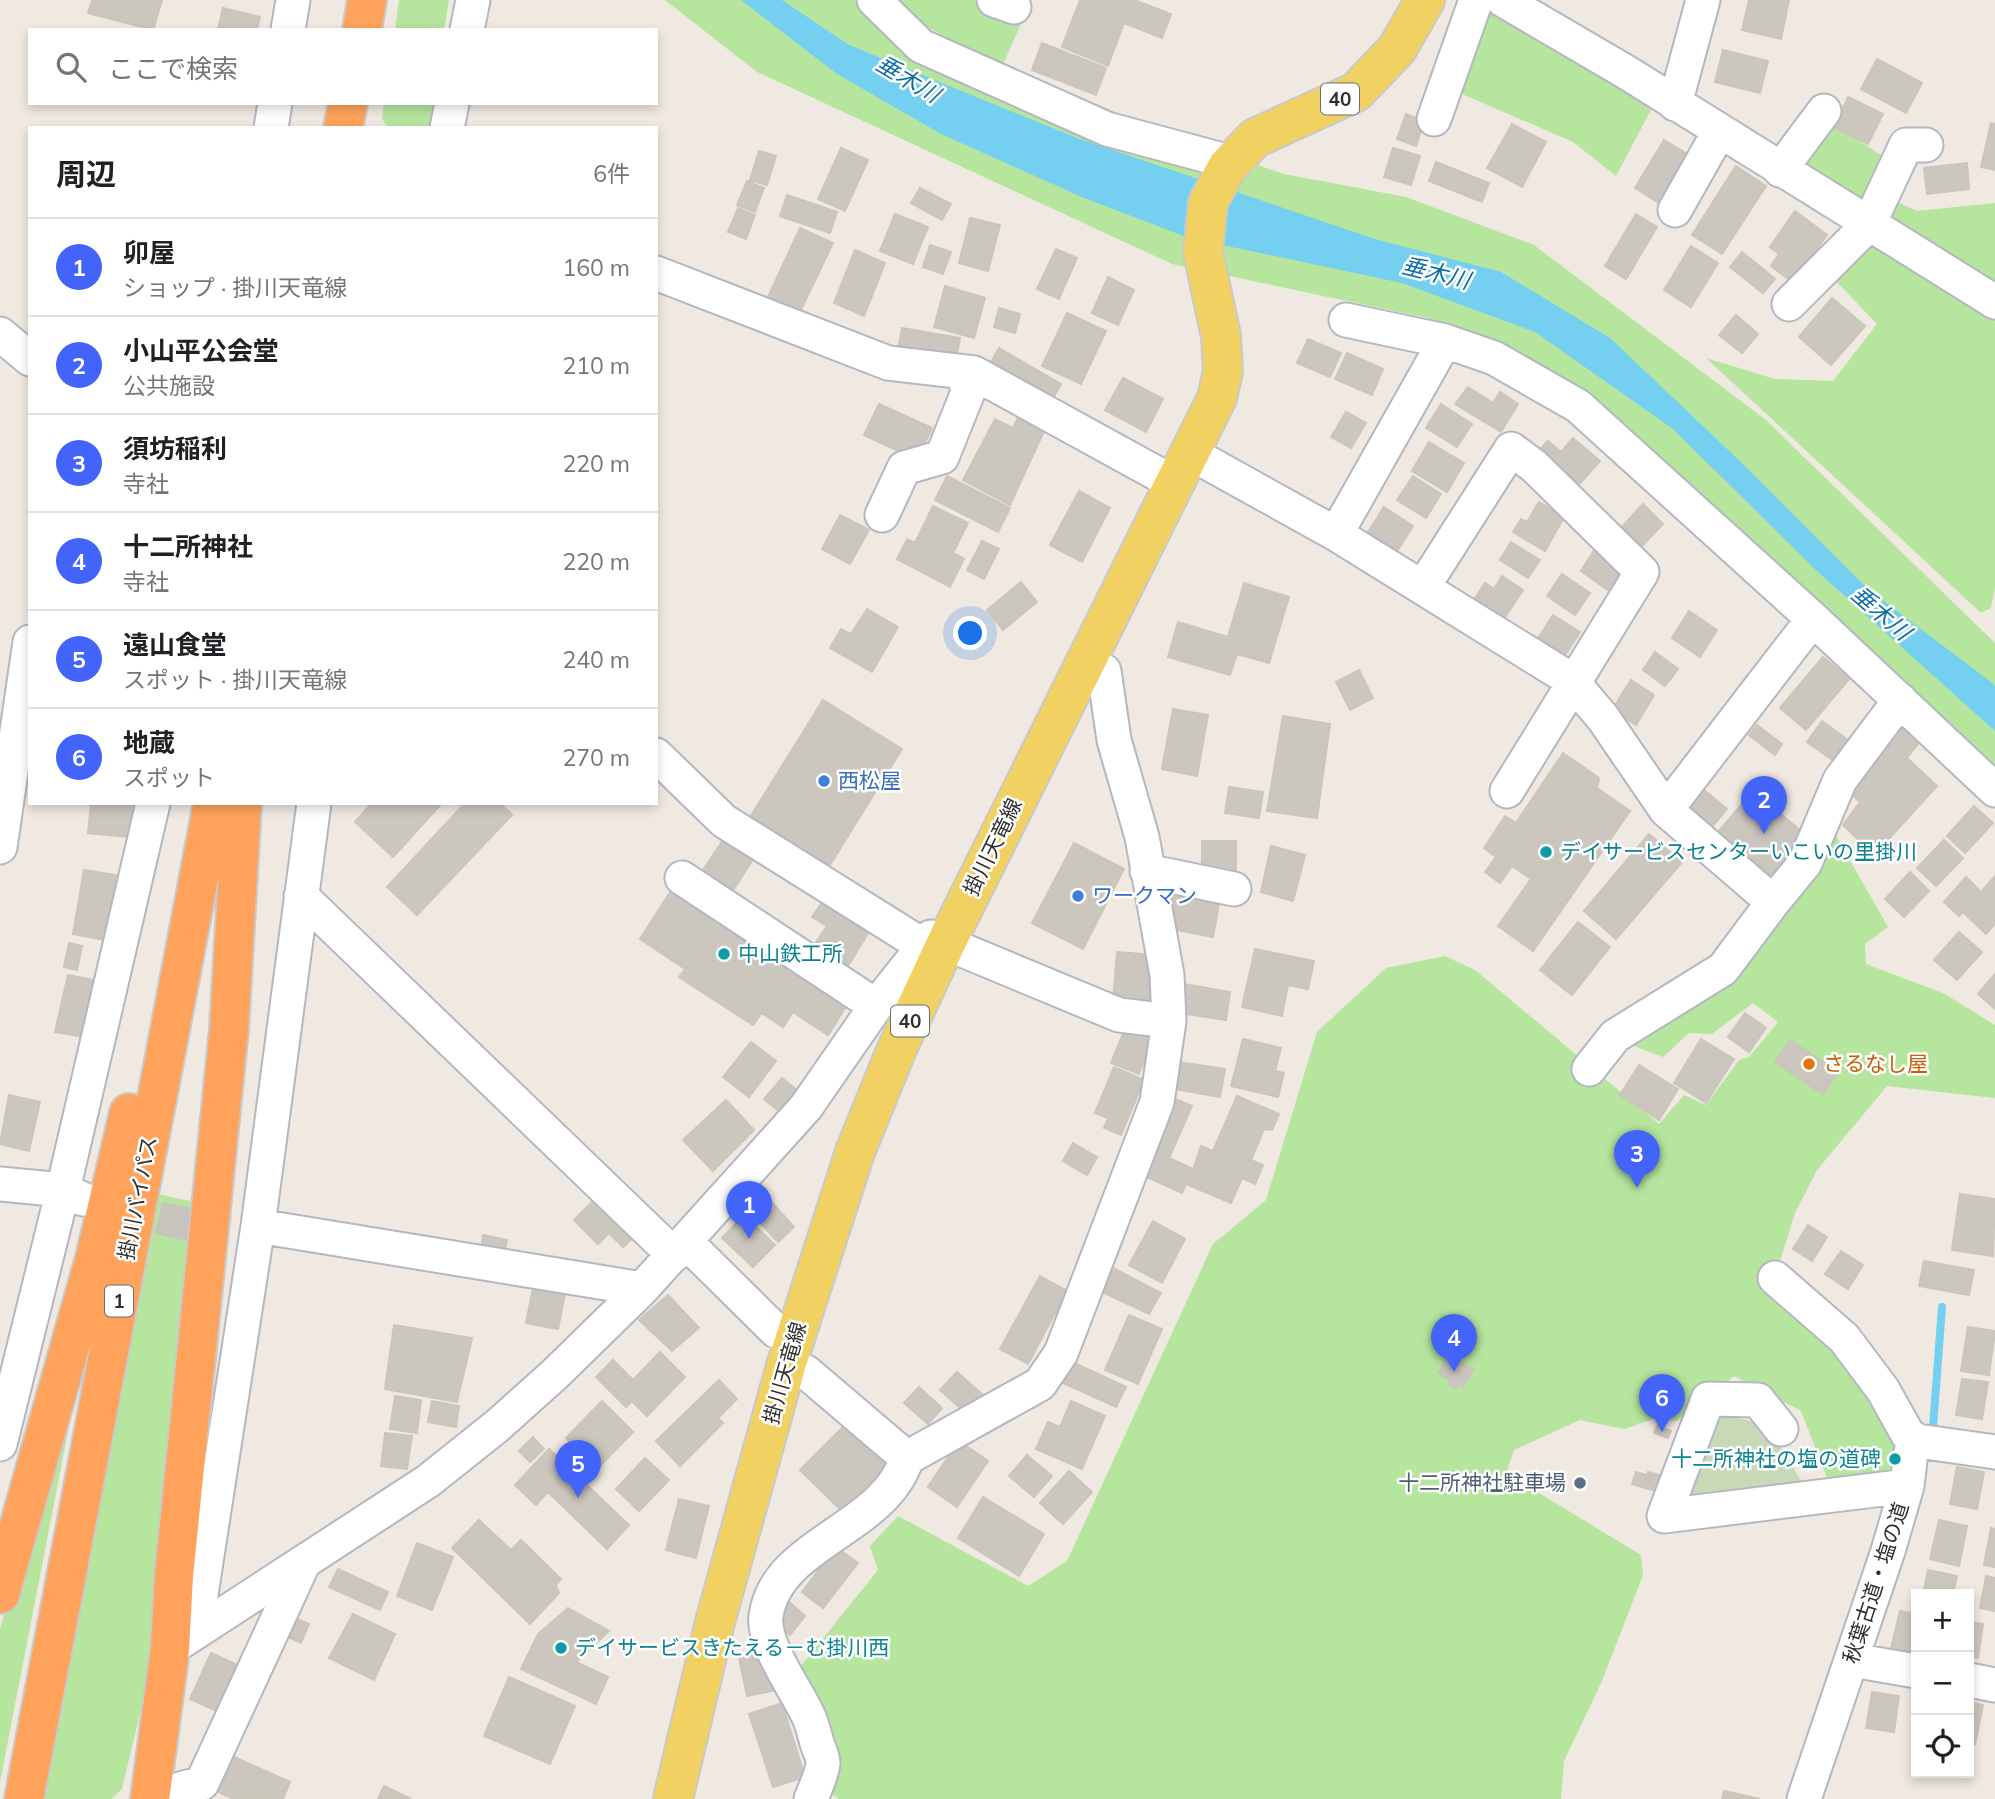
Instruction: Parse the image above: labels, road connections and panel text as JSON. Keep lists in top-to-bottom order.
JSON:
{
  "streets": {
    "highway": ["掛川バイパス", "1"],
    "main road": ["40", "掛川天竜線"],
    "street": ["秋葉古道・塩の道"]
  },
  "water": ["垂木川"],
  "places": [
    "西松屋",
    "デイサービスセンターいこいの里掛川",
    "ワークマン",
    "中山鉄工所",
    "さるなし屋",
    "十二所神社の塩の道碑",
    "十二所神社駐車場",
    "デイサービスきたえる－む掛川西"
  ],
  "page": {
    "search": "ここで検索",
    "heading": ["周辺", "6件"],
    "list": [
      {
        "mark": "1",
        "name": "卯屋",
        "note": "ショップ · 掛川天竜線",
        "value": "160 m"
      },
      {
        "mark": "2",
        "name": "小山平公会堂",
        "note": "公共施設",
        "value": "210 m"
      },
      {
        "mark": "3",
        "name": "須坊稲利",
        "note": "寺社",
        "value": "220 m"
      },
      {
        "mark": "4",
        "name": "十二所神社",
        "note": "寺社",
        "value": "220 m"
      },
      {
        "mark": "5",
        "name": "遠山食堂",
        "note": "スポット · 掛川天竜線",
        "value": "240 m"
      },
      {
        "mark": "6",
        "name": "地蔵",
        "note": "スポット",
        "value": "270 m"
      }
    ],
    "pins": [
      "2",
      "3",
      "1",
      "4",
      "6",
      "5"
    ],
    "map_buttons": ["+", "−"]
  }
}
